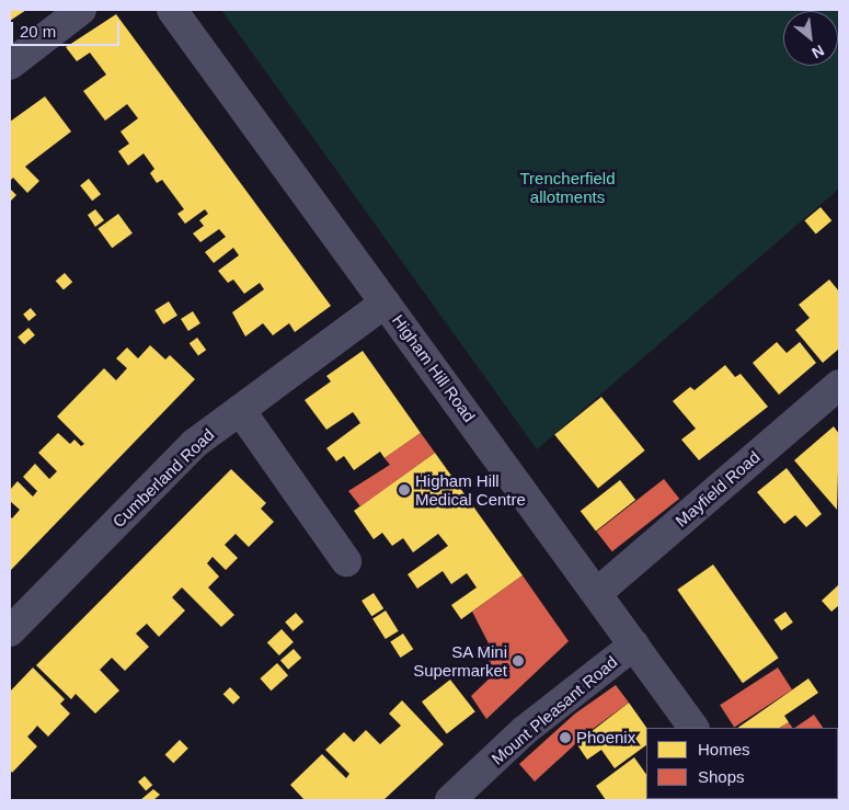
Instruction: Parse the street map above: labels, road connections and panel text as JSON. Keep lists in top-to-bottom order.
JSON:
{
  "streets": {
    "street": [
      "Higham Hill Road",
      "Cumberland Road",
      "Mayfield Road",
      "Mount Pleasant Road"
    ]
  },
  "crossings": [
    ["Higham Hill Road", "Cumberland Road"],
    ["Higham Hill Road", "Mayfield Road"],
    ["Higham Hill Road", "Mount Pleasant Road"]
  ],
  "parks": ["Trencherfield allotments"],
  "places": ["Higham Hill Medical Centre", "SA Mini Supermarket", "Phoenix"],
  "legend": ["Homes", "Shops"],
  "scale_bar": "20 m",
  "north": "bottom right"
}
